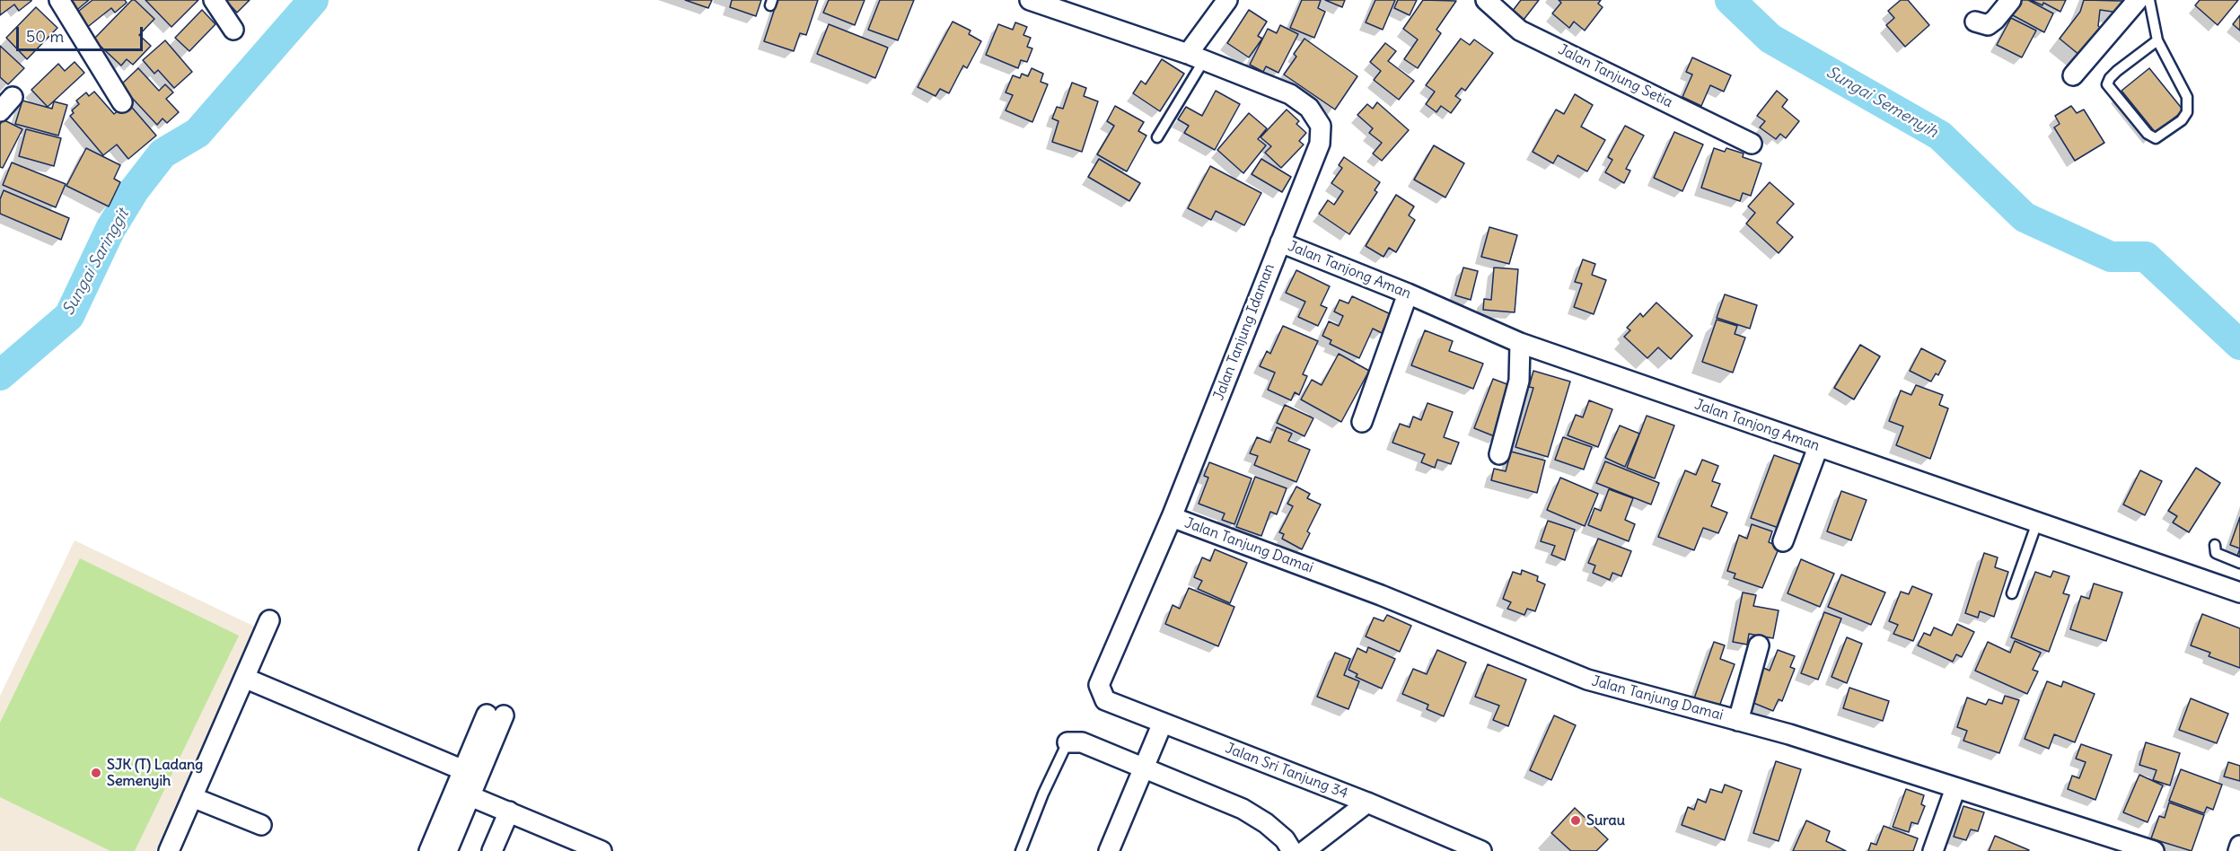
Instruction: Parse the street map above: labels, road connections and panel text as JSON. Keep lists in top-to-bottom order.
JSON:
{
  "streets": {
    "street": [
      "Jalan Tanjung Setia",
      "Jalan Tanjong Aman",
      "Jalan Tanjung Idaman",
      "Jalan Tanjung Damai",
      "Jalan Sri Tanjung 34"
    ]
  },
  "crossings": [
    ["Jalan Tanjong Aman", "Jalan Tanjung Idaman"],
    ["Jalan Tanjung Idaman", "Jalan Tanjung Damai"],
    ["Jalan Tanjung Idaman", "Jalan Sri Tanjung 34"]
  ],
  "water": ["Sungai Semenyih", "Sungai Saringgit"],
  "places": ["SJK (T) Ladang Semenyih", "Surau"],
  "scale_bar": "50 m"
}
